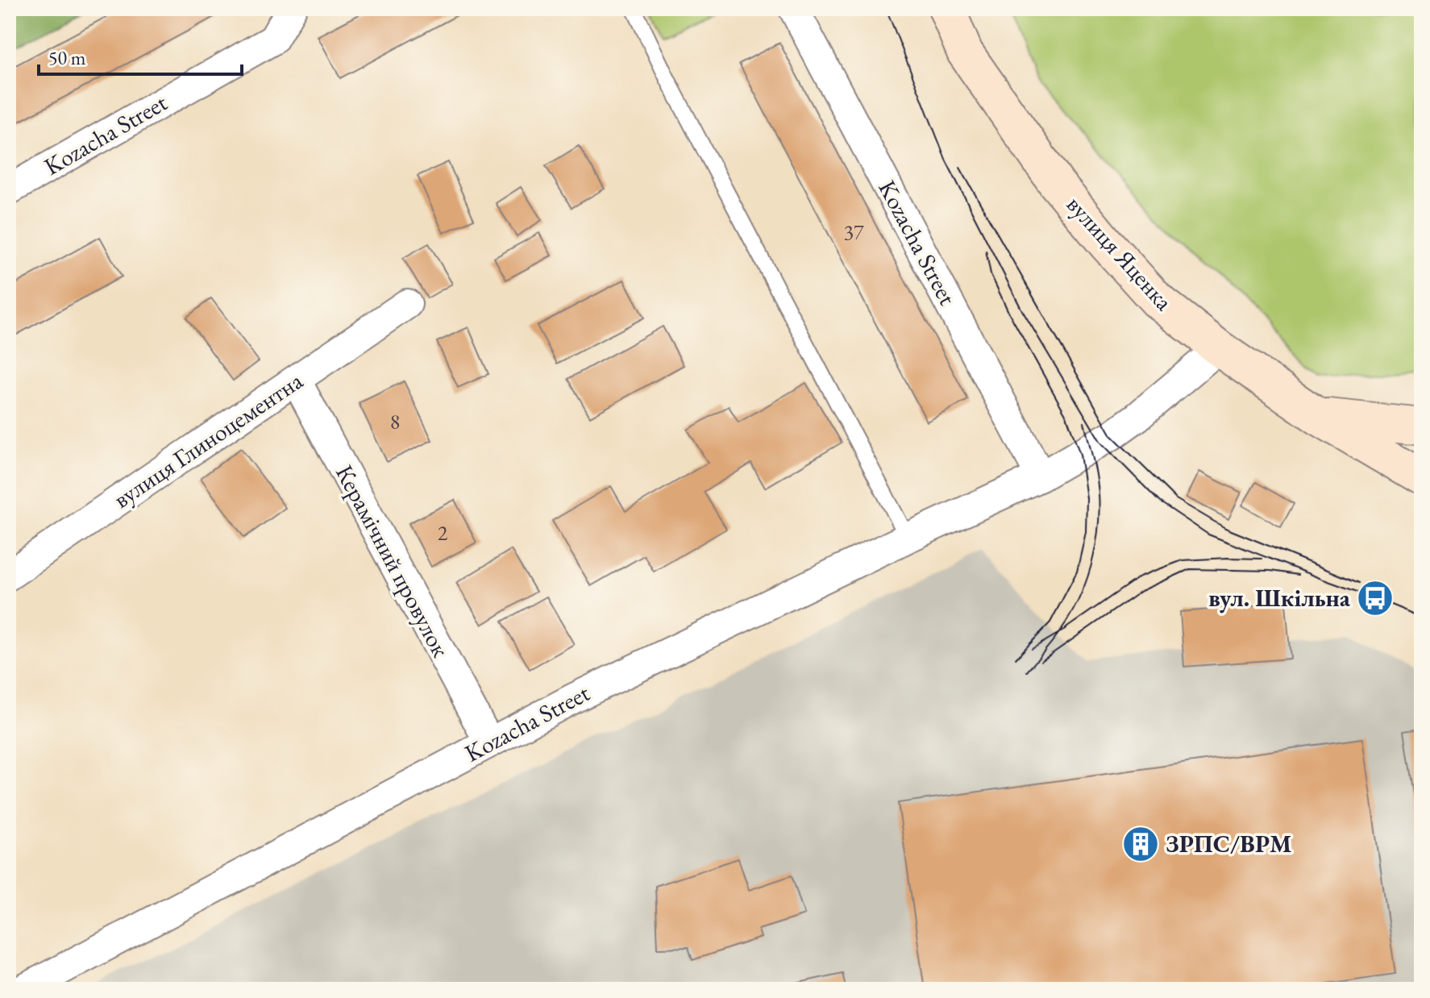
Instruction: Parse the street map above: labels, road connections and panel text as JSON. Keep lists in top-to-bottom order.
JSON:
{
  "streets": {
    "main road": ["вулиця Яценка"],
    "street": ["Kozacha Street", "вулиця Глиноцементна", "Керамічний провулок"]
  },
  "crossings": [
    ["Kozacha Street", "вулиця Яценка"],
    ["Kozacha Street", "Керамічний провулок"],
    ["вулиця Глиноцементна", "Керамічний провулок"]
  ],
  "places": {
    "bus stop": ["вул. Шкільна"],
    "building": ["ЗРПС/ВРМ"]
  },
  "house_numbers": ["37", "8", "2"],
  "scale_bar": "50 m"
}
